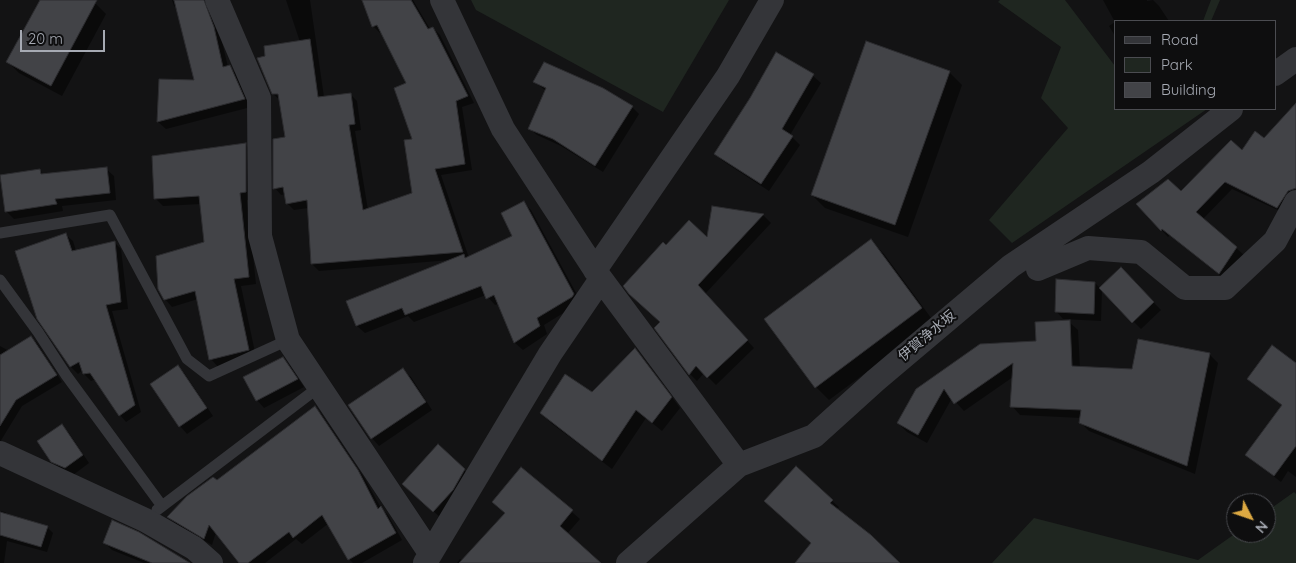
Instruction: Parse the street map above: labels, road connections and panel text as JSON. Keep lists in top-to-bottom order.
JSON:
{
  "streets": {
    "street": ["伊賀浄水坂"]
  },
  "legend": ["Road", "Park", "Building"],
  "scale_bar": "20 m",
  "north": "bottom right"
}
